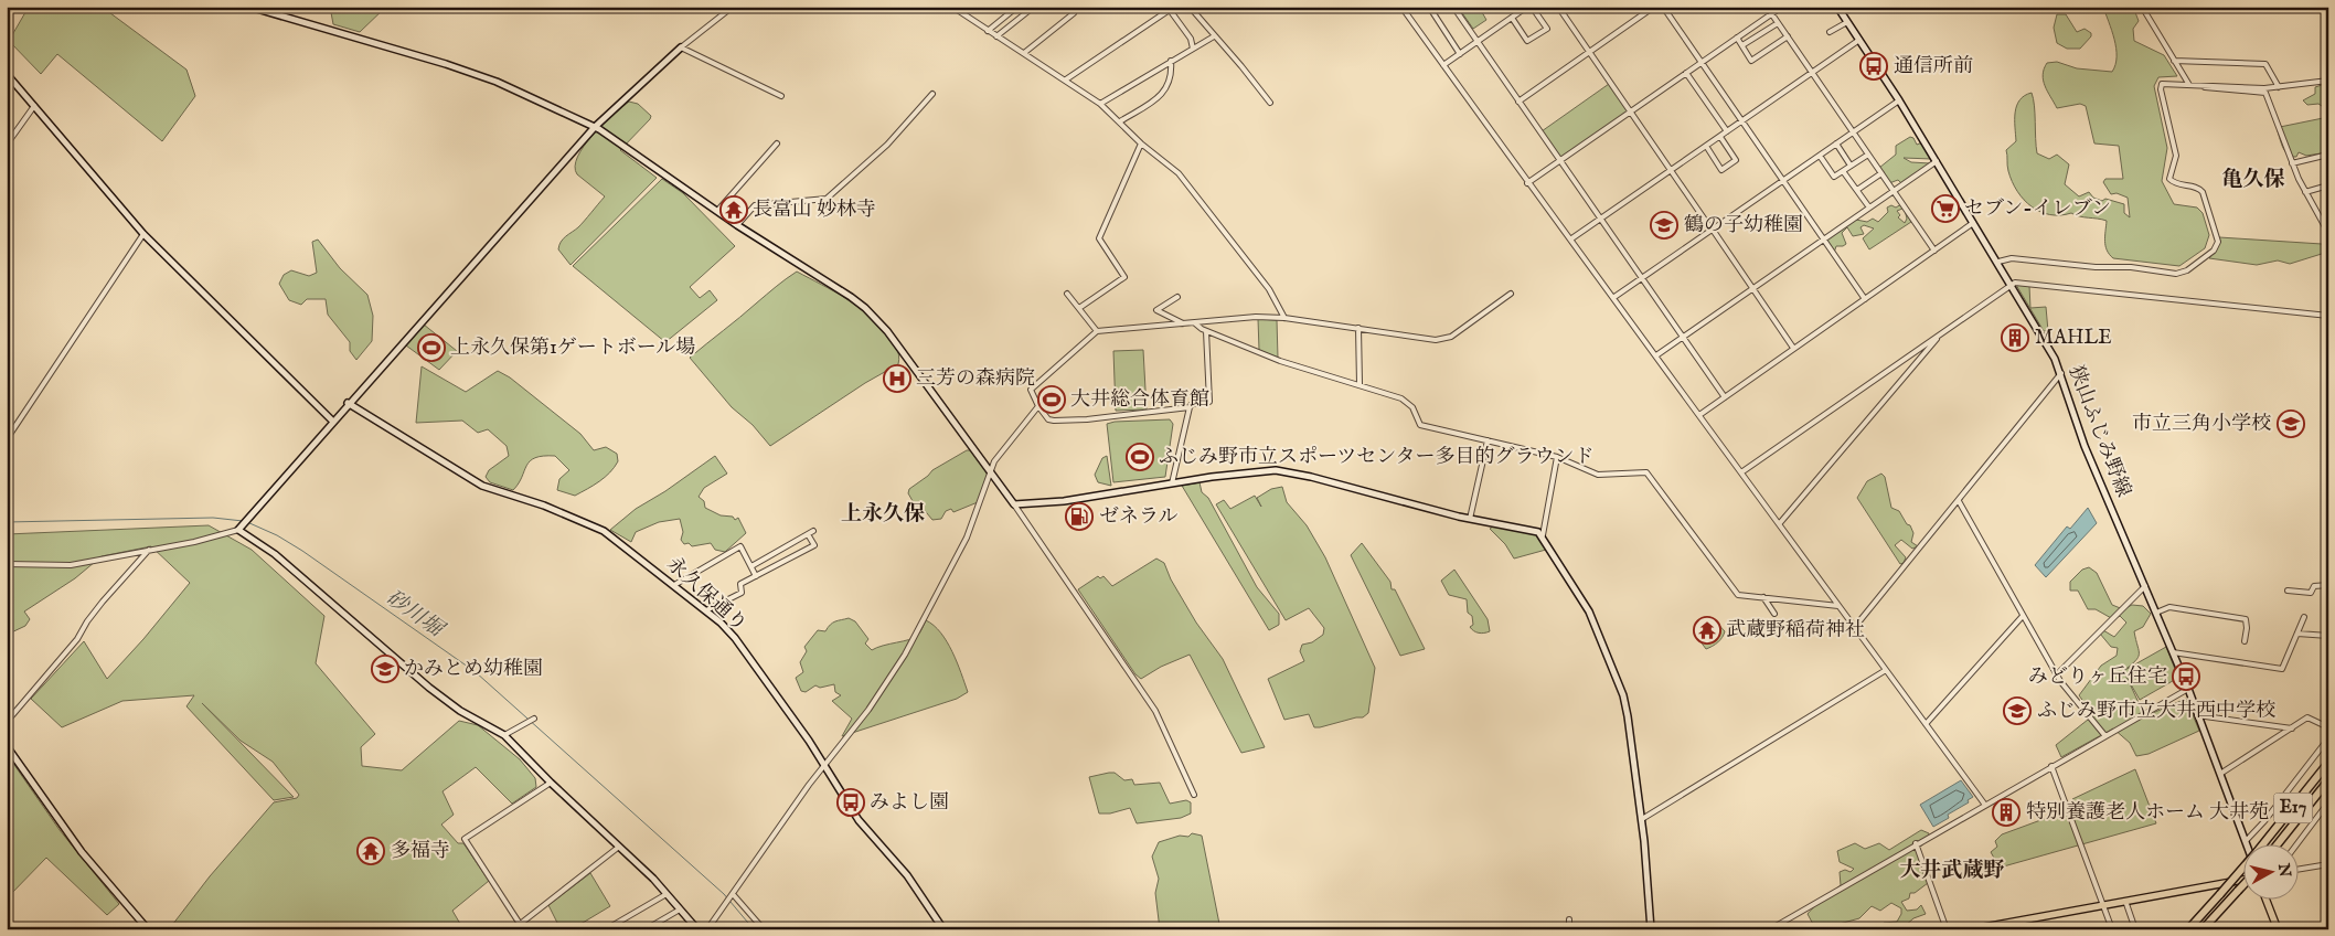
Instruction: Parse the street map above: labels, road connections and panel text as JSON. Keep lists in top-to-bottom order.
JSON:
{
  "streets": {
    "highway": ["E17"],
    "street": ["狭山ふじみ野線", "永久保通り"]
  },
  "districts": ["亀久保", "上永久保", "大井武蔵野"],
  "water": ["砂川堀"],
  "places": {
    "bus stop": ["通信所前", "みどりヶ丘住宅", "みよし園"],
    "supermarket": ["セブン-イレブン"],
    "temple": ["長富山 妙林寺", "武蔵野稲荷神社", "多福寺"],
    "school or university": [
      "鶴の子幼稚園",
      "市立三角小学校",
      "かみとめ幼稚園",
      "ふじみ野市立大井西中学校"
    ],
    "building": ["MAHLE", "特別養護老人ホーム 大井苑"],
    "sports": ["上永久保第1ゲートボール場", "大井総合体育館", "ふじみ野市⽴スポーツセンター多⽬的グラウンド"],
    "hospital": ["三芳の森病院"],
    "fuel station": ["ゼネラル"]
  },
  "north": "right"
}
